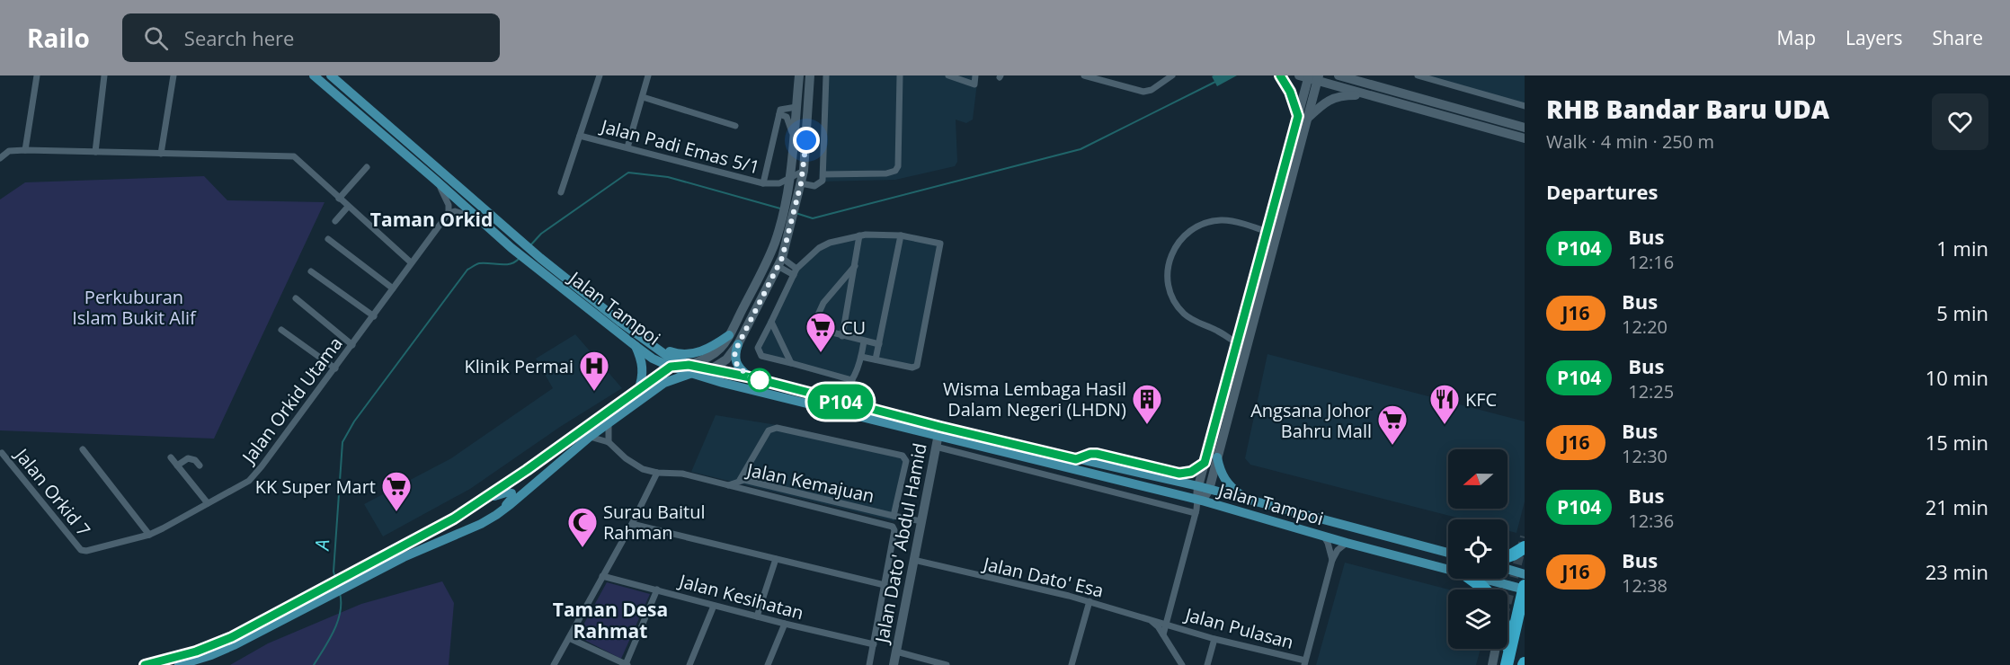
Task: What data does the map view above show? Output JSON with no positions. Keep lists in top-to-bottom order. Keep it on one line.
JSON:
{"streets":{"main road":["Jalan Tampoi"],"street":["Jalan Padi Emas 5/1","Jalan Orkid Utama","Jalan Kemajuan","Jalan Orkid 7","Jalan Dato' Abdul Hamid","Jalan Dato' Esa","Jalan Kesihatan","Jalan Pulasan"]},"crossings":[["Jalan Tampoi","Jalan Dato' Abdul Hamid"],["Jalan Orkid Utama","Jalan Orkid 7"],["Jalan Kemajuan","Jalan Dato' Abdul Hamid"],["Jalan Dato' Abdul Hamid","Jalan Dato' Esa"],["Jalan Dato' Esa","Jalan Pulasan"]],"districts":["Taman Orkid","Taman Desa Rahmat"],"water":["A"],"parks":["Perkuburan Islam Bukit Alif"],"places":{"supermarket":["CU","Angsana Johor Bahru Mall","KK Super Mart"],"hospital":["Klinik Permai"],"building":["Wisma Lembaga Hasil Dalam Negeri (LHDN)"],"restaurant":["KFC"],"mosque":["Surau Baitul Rahman"]},"lines":["bus line P104"],"north":"left","page":{"header":"Railo","search":"Search here","nav":["Map","Layers","Share"],"on_map":"P104","heading":[["RHB Bandar Baru UDA","Walk · 4 min · 250 m"],"Departures"],"list":[{"mark":"P104","name":"Bus","note":"12:16","value":"1 min"},{"mark":"J16","name":"Bus","note":"12:20","value":"5 min"},{"mark":"P104","name":"Bus","note":"12:25","value":"10 min"},{"mark":"J16","name":"Bus","note":"12:30","value":"15 min"},{"mark":"P104","name":"Bus","note":"12:36","value":"21 min"},{"mark":"J16","name":"Bus","note":"12:38","value":"23 min"}]}}
